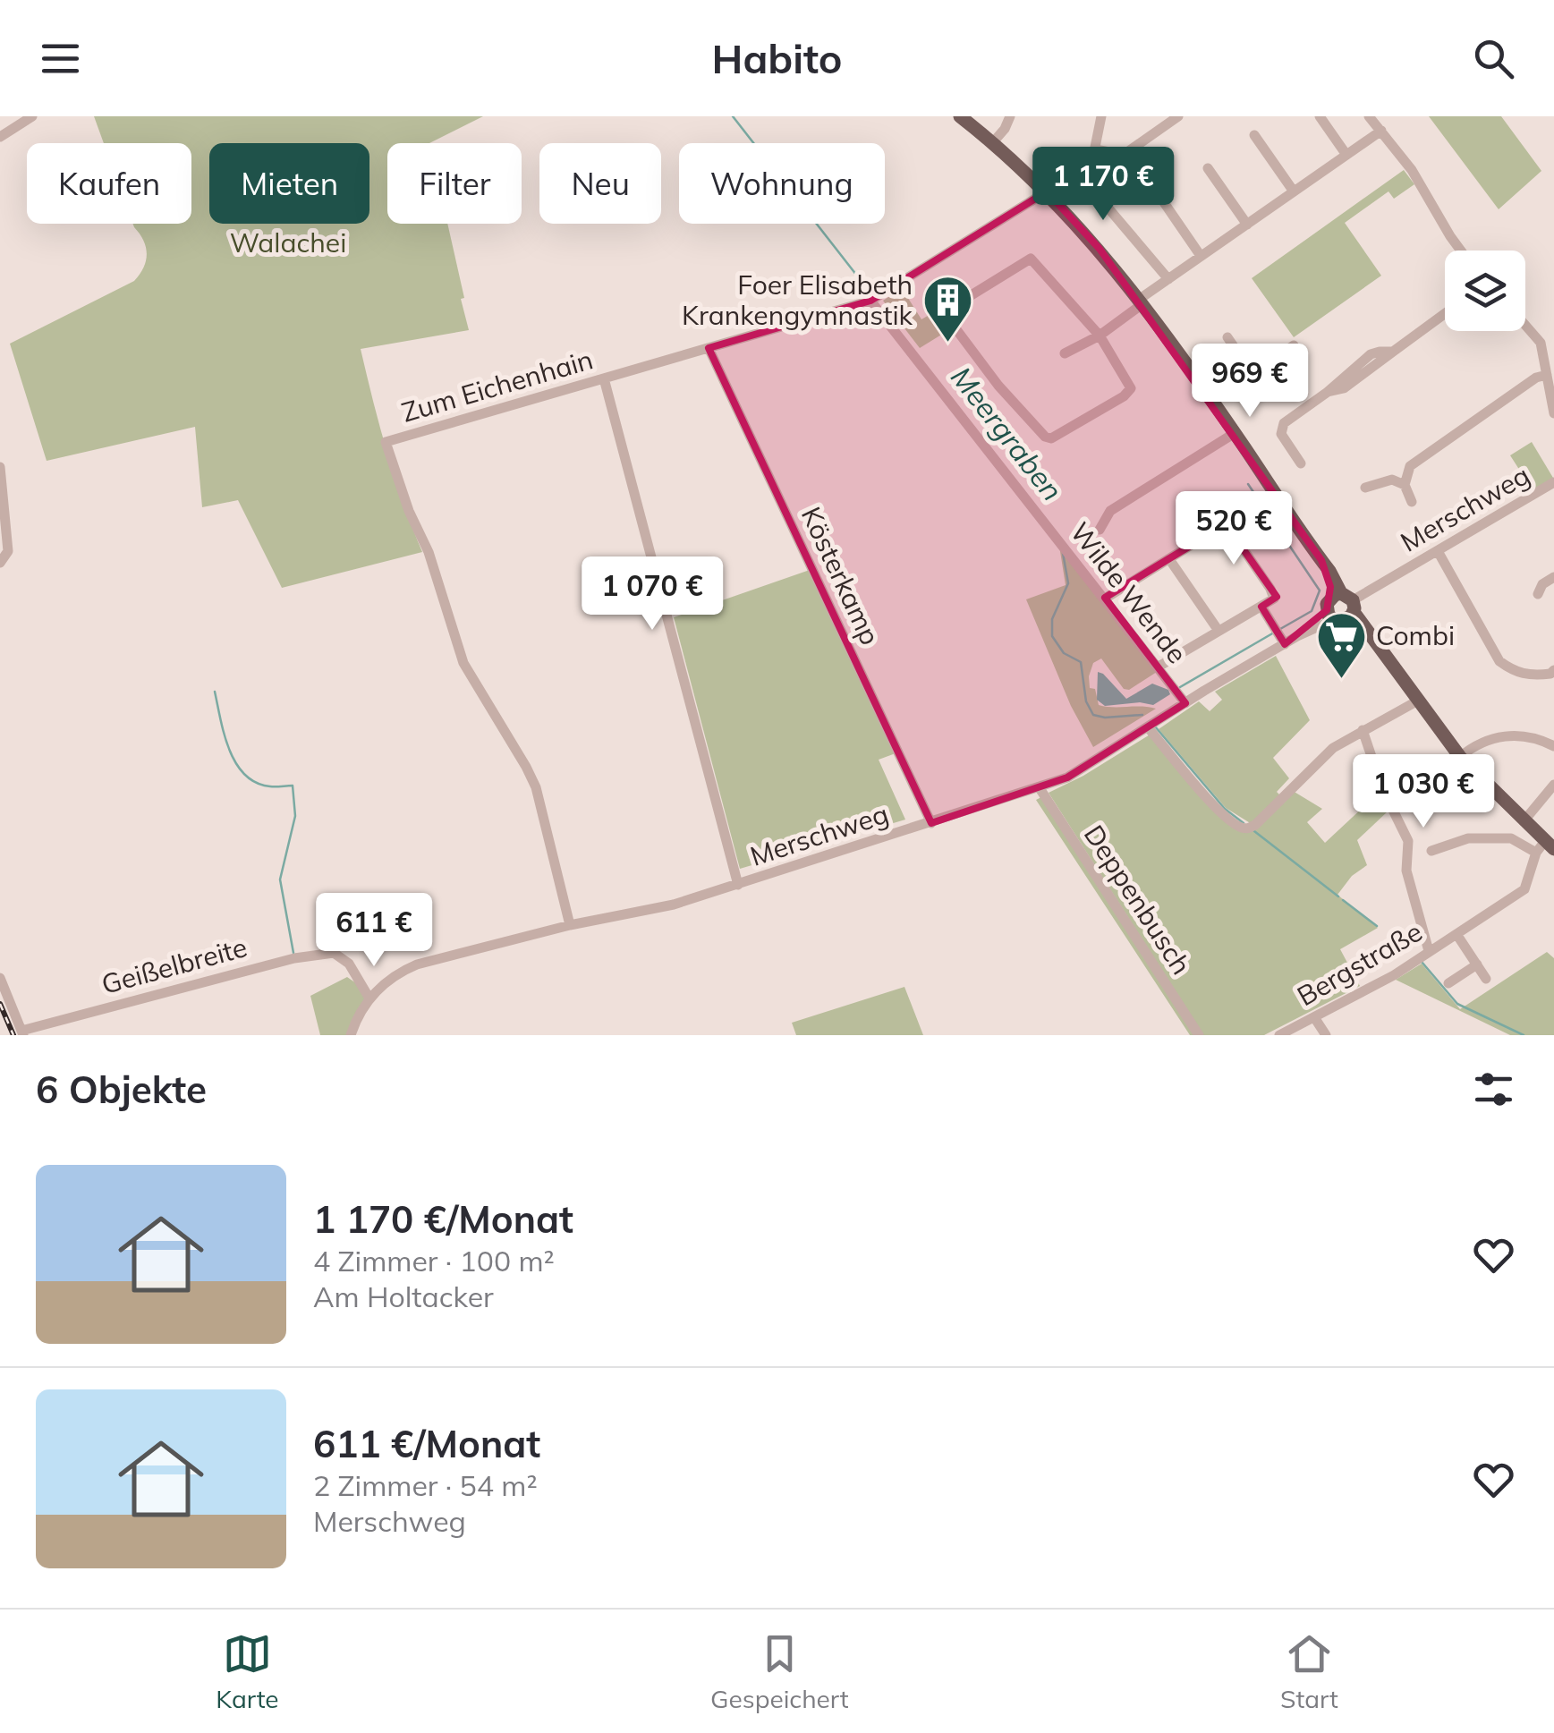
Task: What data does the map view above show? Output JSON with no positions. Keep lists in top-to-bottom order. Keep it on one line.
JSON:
{"streets":{"street":["Zum Eichenhain","Merschweg","Kösterkamp","Wilde Wende","Deppenbusch","Bergstraße","Geißelbreite"]},"crossings":[["Zum Eichenhain","Merschweg"],["Zum Eichenhain","Kösterkamp"],["Zum Eichenhain","Wilde Wende"],["Merschweg","Kösterkamp"],["Merschweg","Wilde Wende"],["Merschweg","Deppenbusch"],["Merschweg","Geißelbreite"]],"water":["Meergraben"],"parks":["Walachei"],"places":{"building":["Foer Elisabeth Krankengymnastik"],"supermarket":["Combi"]},"page":{"header":"Habito","chip":["Kaufen","Mieten","Filter","Neu","Wohnung"],"price":["1 170 €","969 €","520 €","1 070 €","1 030 €","611 €"],"heading":"6 Objekte","list":[{"name":"1 170 €/Monat","note":"4 Zimmer · 100 m² · Am Holtacker"},{"name":"611 €/Monat","note":"2 Zimmer · 54 m² · Merschweg"}],"tabs":["Karte","Gespeichert","Start"]}}
